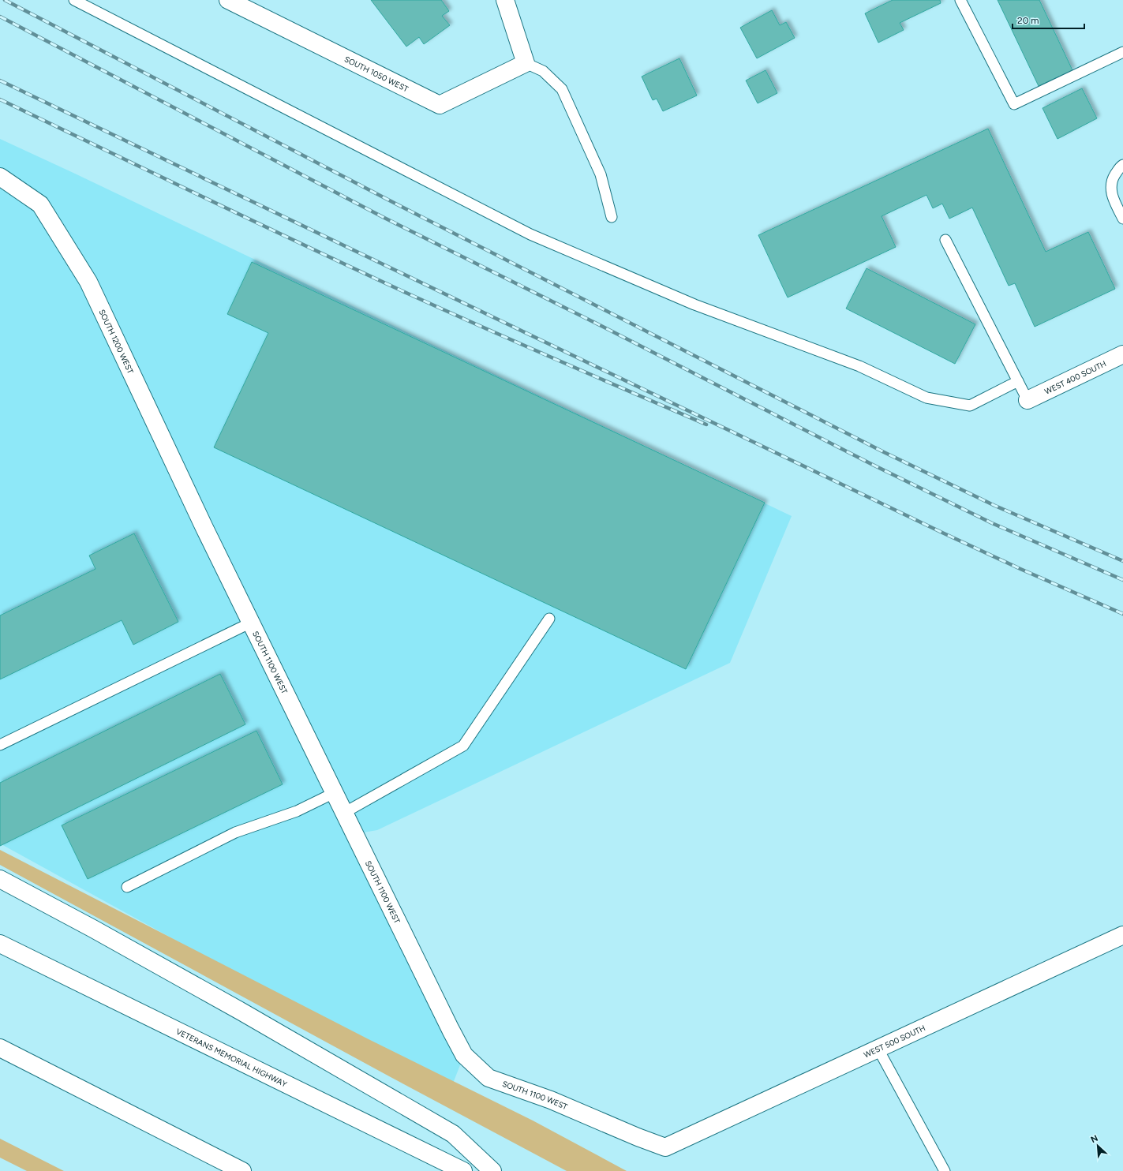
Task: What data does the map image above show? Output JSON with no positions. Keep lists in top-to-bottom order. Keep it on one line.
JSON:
{"streets":{"main road":["SOUTH 1050 WEST","SOUTH 1200 WEST","WEST 400 SOUTH","SOUTH 1100 WEST","WEST 500 SOUTH","VETERANS MEMORIAL HIGHWAY"]},"crossings":[["SOUTH 1200 WEST","SOUTH 1100 WEST"],["SOUTH 1100 WEST","WEST 500 SOUTH"]],"scale_bar":"20 m","north":"top left"}
